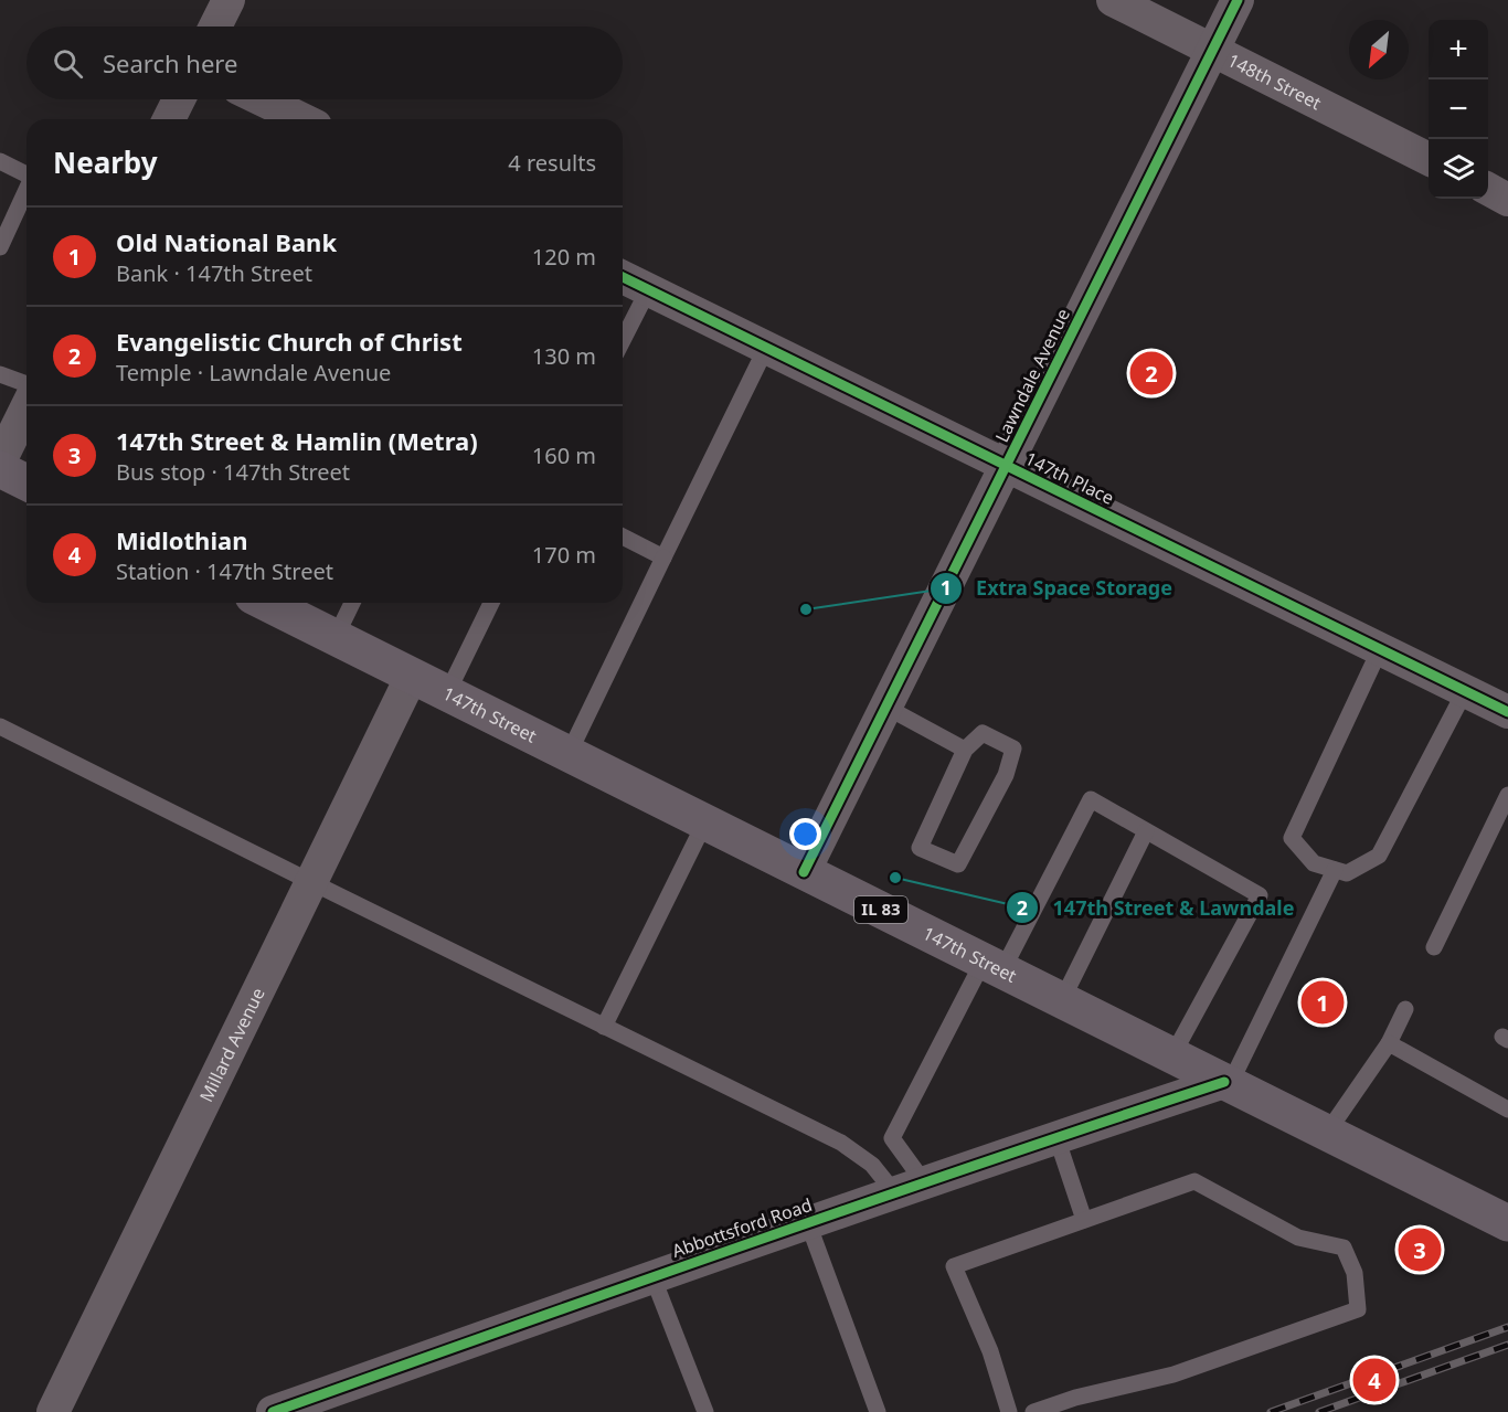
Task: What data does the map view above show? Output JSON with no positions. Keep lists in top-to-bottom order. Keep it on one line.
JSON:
{"streets":{"main road":["147th Street","IL 83"],"street":["148th Street","Lawndale Avenue","147th Place","Millard Avenue","Abbottsford Road"]},"crossings":[["148th Street","Lawndale Avenue"],["Lawndale Avenue","147th Place"],["Lawndale Avenue","147th Street"],["147th Street","Millard Avenue"],["147th Street","Abbottsford Road"]],"places":["Extra Space Storage","147th Street & Lawndale"],"north":"bottom left","page":{"map_buttons":["+","−"],"search":"Search here","heading":["Nearby","4 results"],"list":[{"mark":"1","name":"Old National Bank","note":"Bank · 147th Street","value":"120 m"},{"mark":"2","name":"Evangelistic Church of Christ","note":"Temple · Lawndale Avenue","value":"130 m"},{"mark":"3","name":"147th Street & Hamlin (Metra)","note":"Bus stop · 147th Street","value":"160 m"},{"mark":"4","name":"Midlothian","note":"Station · 147th Street","value":"170 m"}],"pins":["2","1","3","4"]}}
